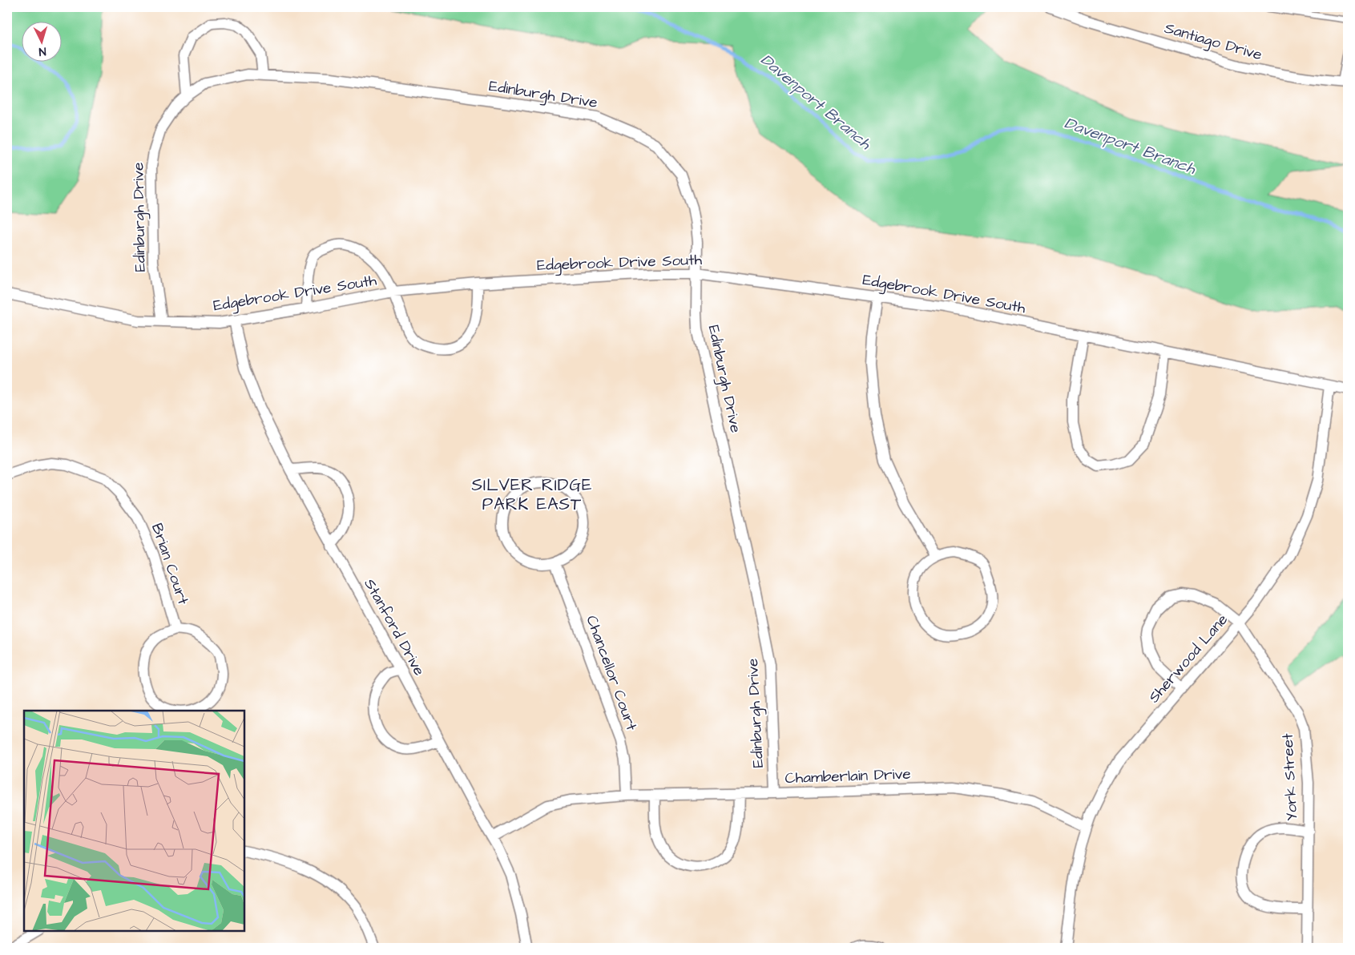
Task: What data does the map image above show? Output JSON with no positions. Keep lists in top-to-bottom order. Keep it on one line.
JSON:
{"streets":{"street":["Santiago Drive","Edinburgh Drive","Edgebrook Drive South","Brian Court","Stanford Drive","Sherwood Lane","Chancellor Court","Chamberlain Drive","York Street"]},"crossings":[["Edinburgh Drive","Edgebrook Drive South"],["Edinburgh Drive","Chamberlain Drive"],["Edgebrook Drive South","Stanford Drive"],["Edgebrook Drive South","Sherwood Lane"],["Stanford Drive","Chamberlain Drive"],["Sherwood Lane","Chamberlain Drive"],["Sherwood Lane","York Street"],["Chancellor Court","Chamberlain Drive"]],"districts":["SILVER RIDGE PARK EAST"],"water":["Davenport Branch"],"north":"bottom"}
